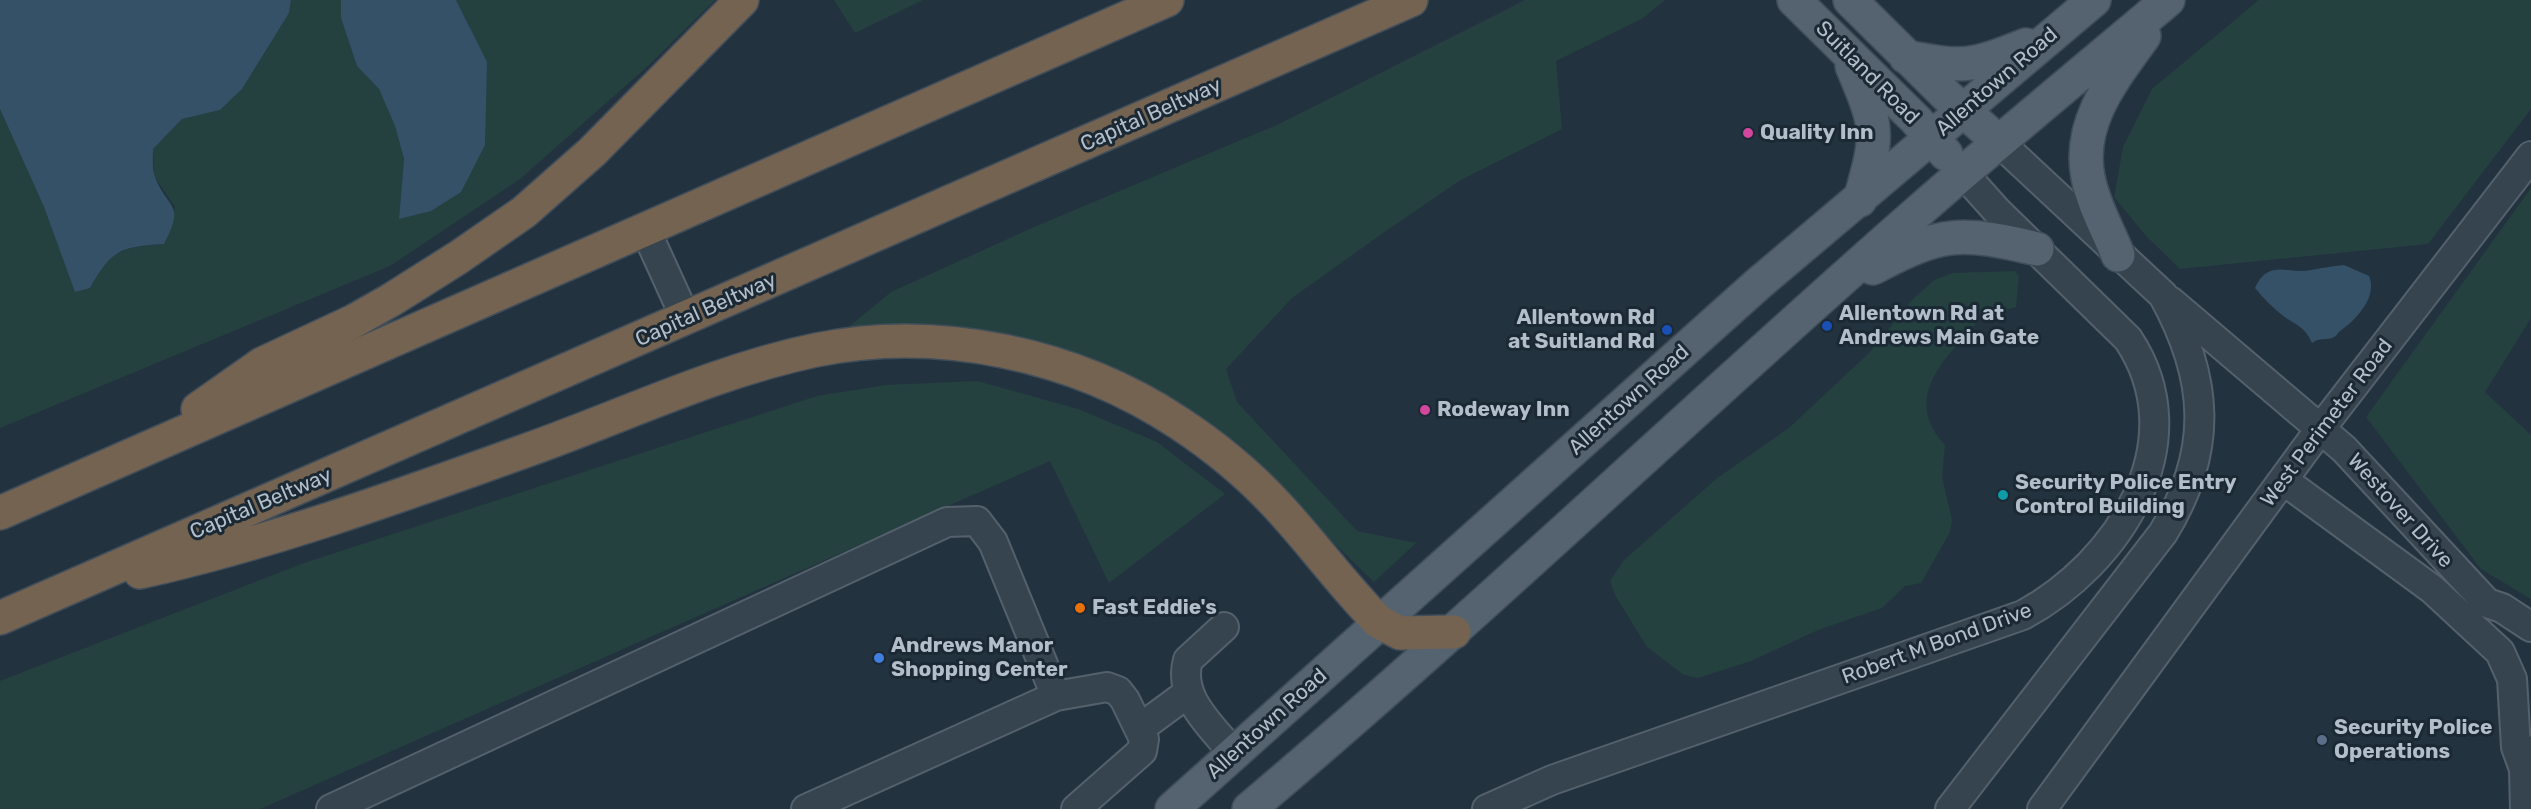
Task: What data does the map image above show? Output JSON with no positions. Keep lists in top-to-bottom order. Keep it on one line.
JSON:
{"streets":{"highway":["Capital Beltway"],"main road":["Suitland Road","Allentown Road"],"street":["West Perimeter Road","Westover Drive","Robert M Bond Drive"]},"crossings":[["Suitland Road","Allentown Road"],["Suitland Road","Robert M Bond Drive"],["West Perimeter Road","Westover Drive"]],"places":["Quality Inn","Allentown Rd at Andrews Main Gate","Allentown Rd at Suitland Rd","Rodeway Inn","Security Police Entry Control Building","Fast Eddie's","Andrews Manor Shopping Center","Security Police Operations"]}
